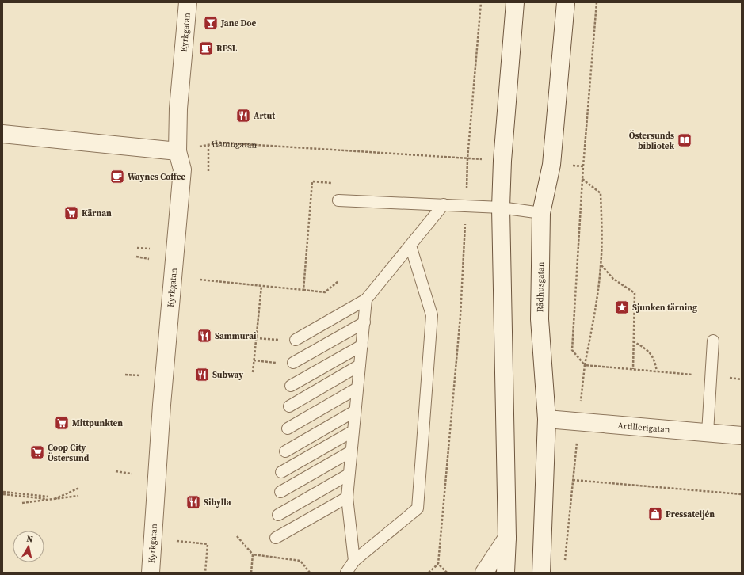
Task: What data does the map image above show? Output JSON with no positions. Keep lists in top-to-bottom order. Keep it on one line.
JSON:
{"streets":{"main road":["Kyrkgatan","Rådhusgatan","Artillerigatan"],"path":["Hamngatan"]},"crossings":[["Kyrkgatan","Hamngatan"],["Rådhusgatan","Artillerigatan"]],"places":{"bar":["Jane Doe"],"cafe":["RFSL","Waynes Coffee"],"restaurant":["Artut","Sammurai","Subway","Sibylla"],"library":["Östersunds bibliotek"],"supermarket":["Kärnan","Mittpunkten","Coop City Östersund"],"place":["Sjunken tärning"],"shop":["Pressateljén"]},"north":"top"}
